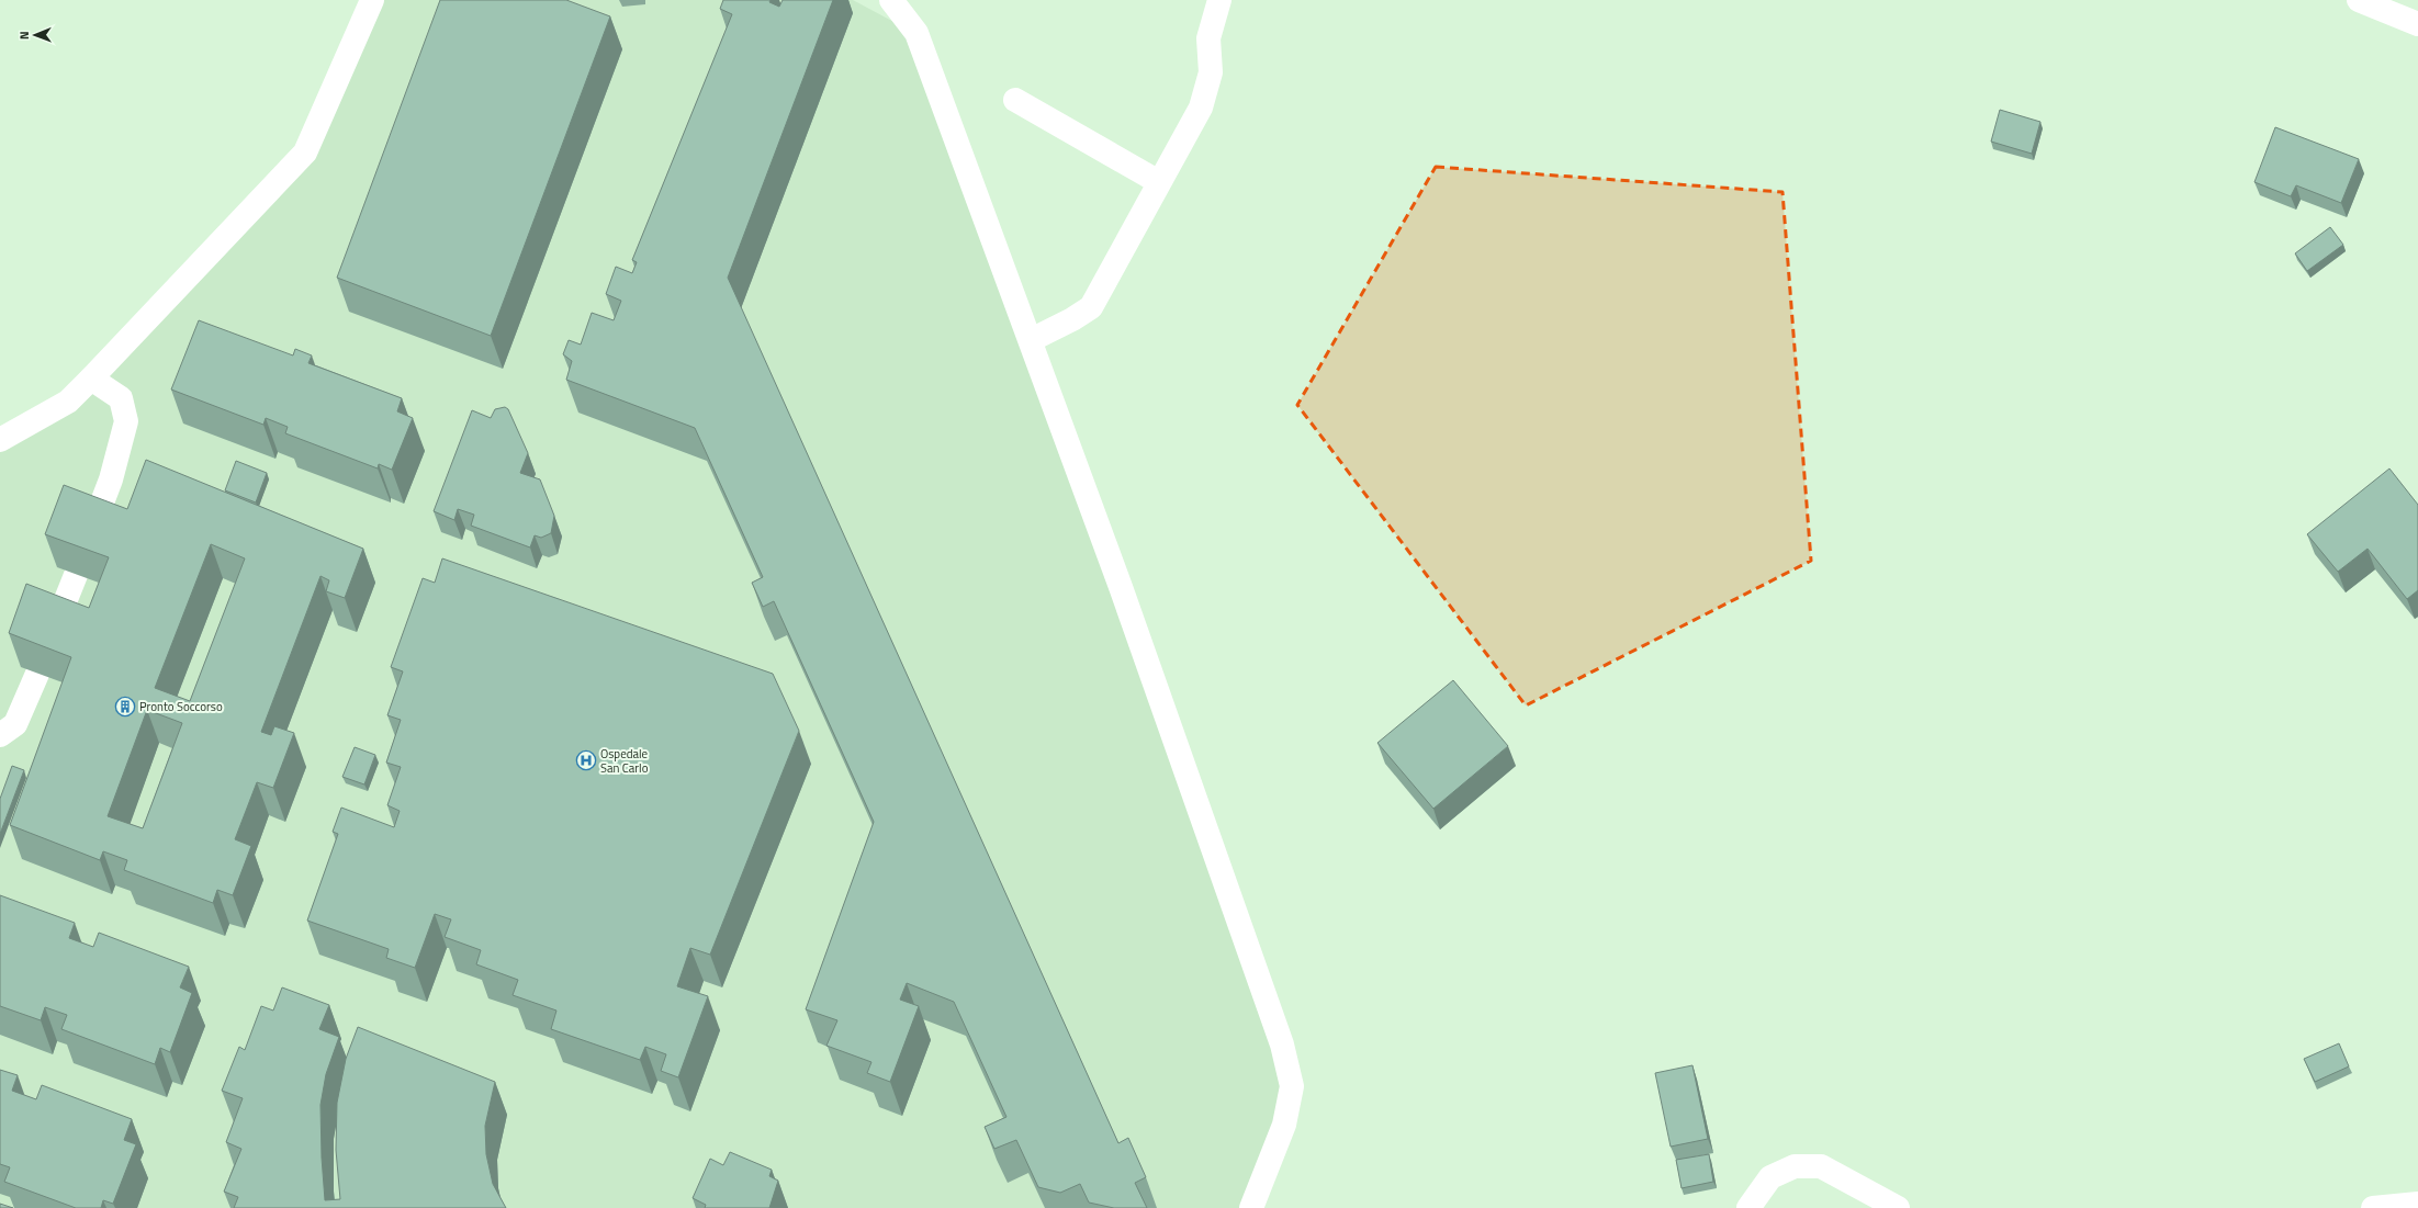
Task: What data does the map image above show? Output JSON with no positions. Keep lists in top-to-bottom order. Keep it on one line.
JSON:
{"places":{"building":["Pronto Soccorso"],"hospital":["Ospedale San Carlo"]},"north":"left"}
